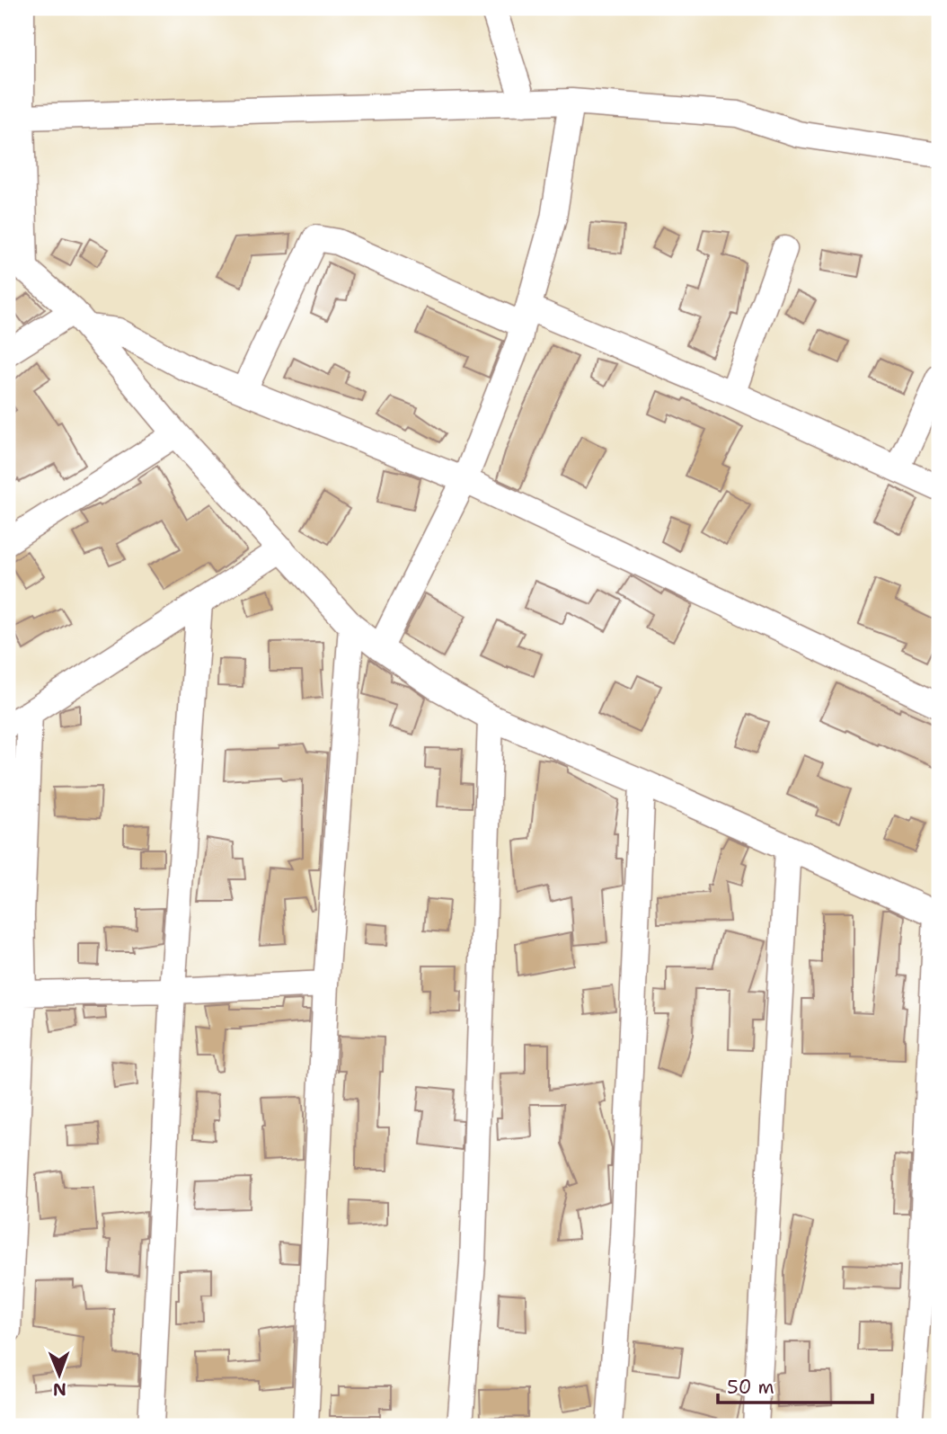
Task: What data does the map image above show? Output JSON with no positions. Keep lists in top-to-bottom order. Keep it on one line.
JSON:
{"scale_bar":"50 m","north":"bottom"}
